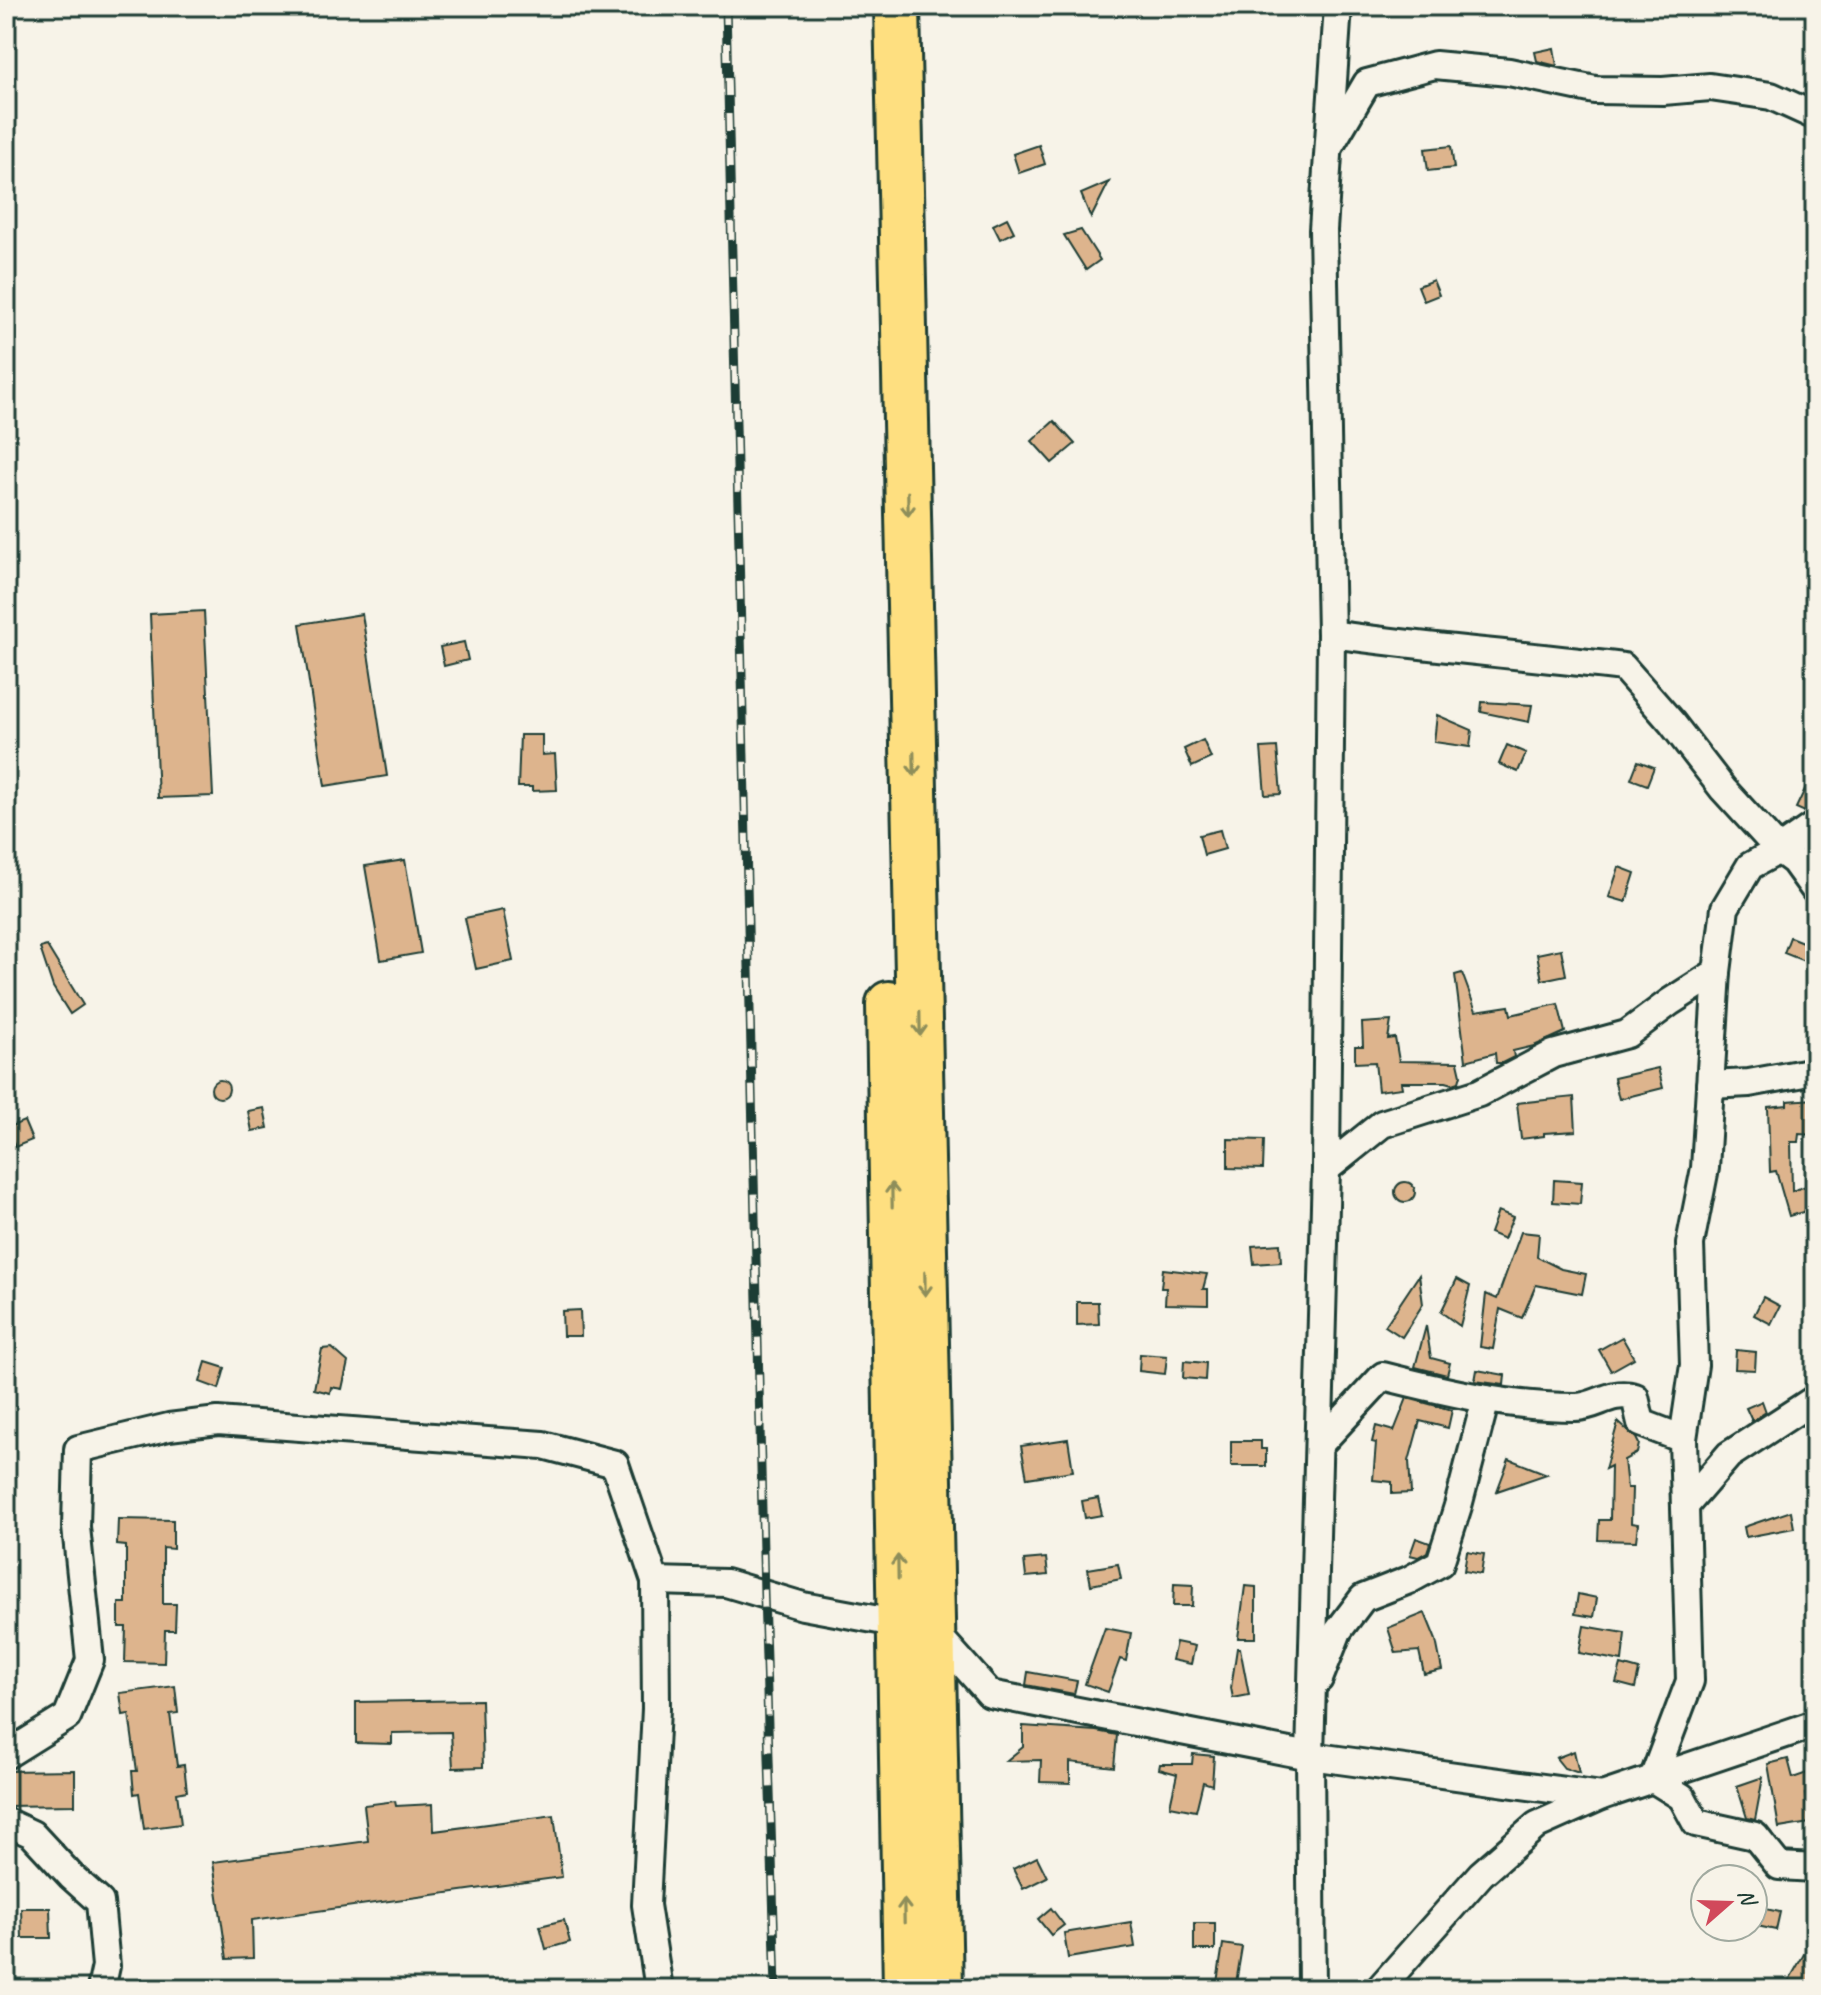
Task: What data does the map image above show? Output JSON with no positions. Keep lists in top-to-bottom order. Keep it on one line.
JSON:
{"north":"right"}
